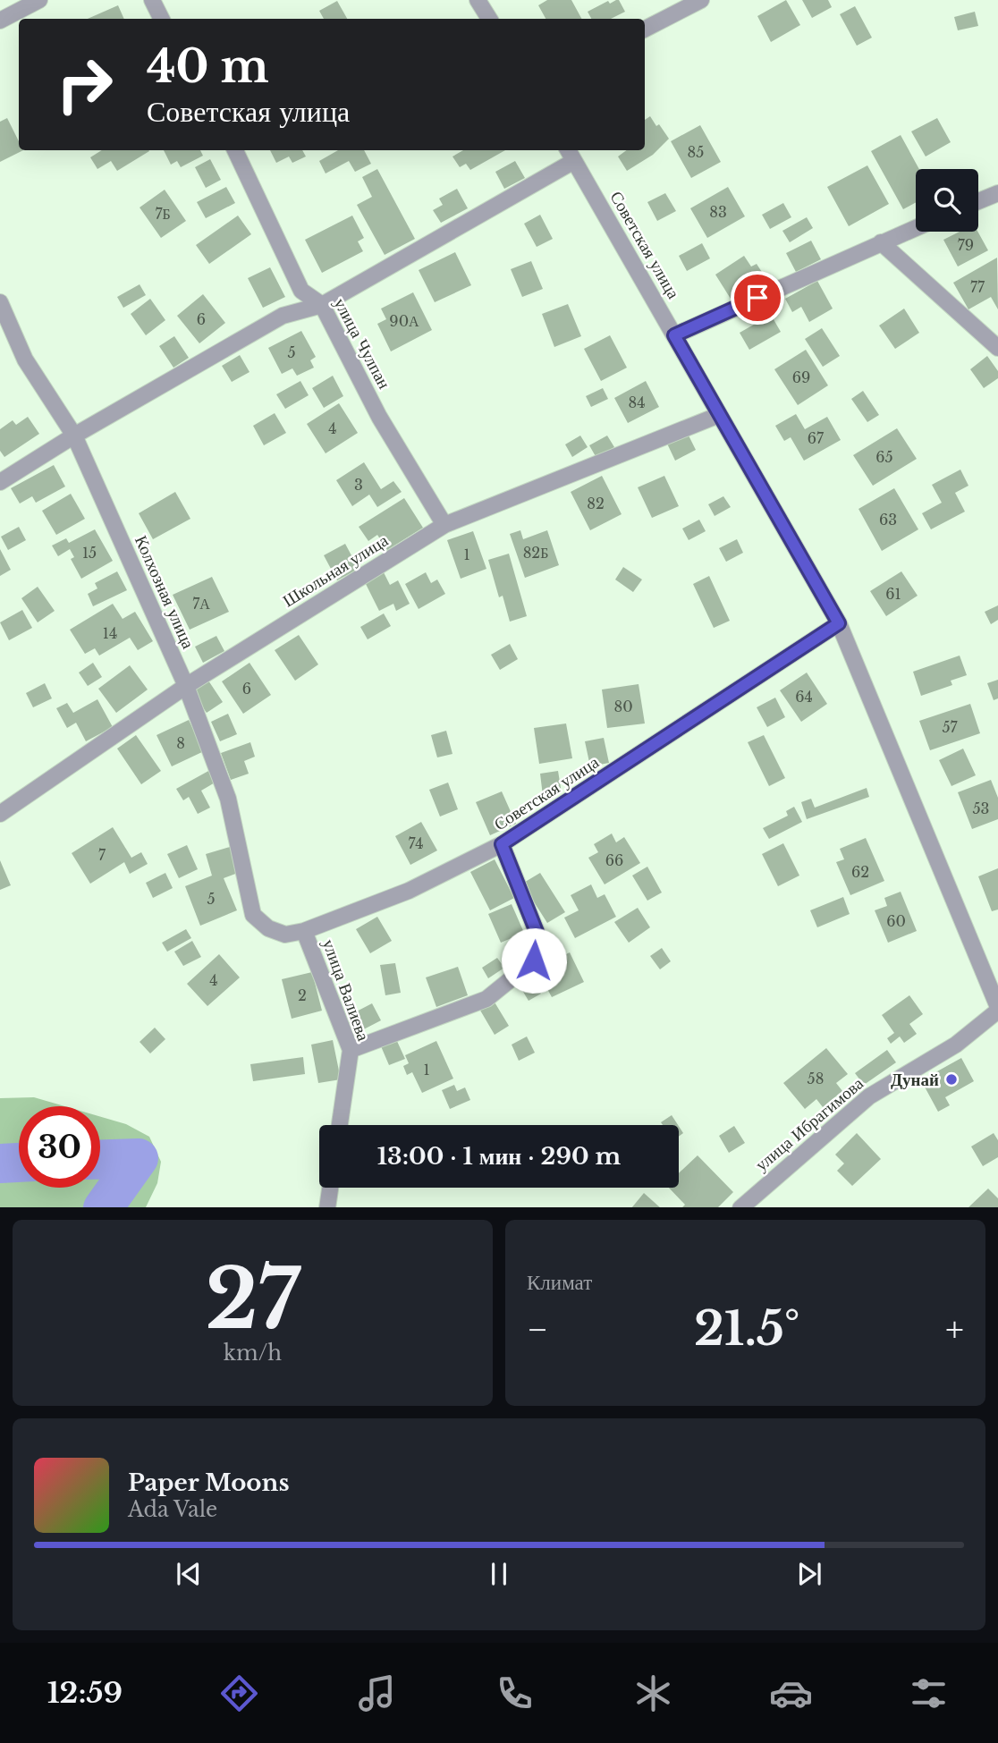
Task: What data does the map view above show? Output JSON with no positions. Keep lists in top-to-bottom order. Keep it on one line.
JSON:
{"streets":{"street":["Советская улица","улица Чулпан","Школьная улица","Колхозная улица","улица Валиева","улица Ибрагимова"]},"crossings":[["Советская улица","Школьная улица"],["Советская улица","Колхозная улица"],["Советская улица","улица Валиева"],["Советская улица","улица Ибрагимова"],["улица Чулпан","Школьная улица"],["Школьная улица","Колхозная улица"]],"places":["Дунай"],"house_numbers":["85","83","7Б","79","77","6","90А","5","69","84","4","67","65","3","82","63","15","82Б","1","61","7А","14","6","64","80","57","8","53","74","7","66","62","5","60","4","2","1","58"],"page":{"turn":["40 m","Советская улица"],"limit":"30","trip":"13:00 · 1 мин · 290 m","tile":[["27","km/h"],"Климат"],"heat":["−","21.5°","+"],"song":["Paper Moons","Ada Vale"],"tabs":"12:59"}}
